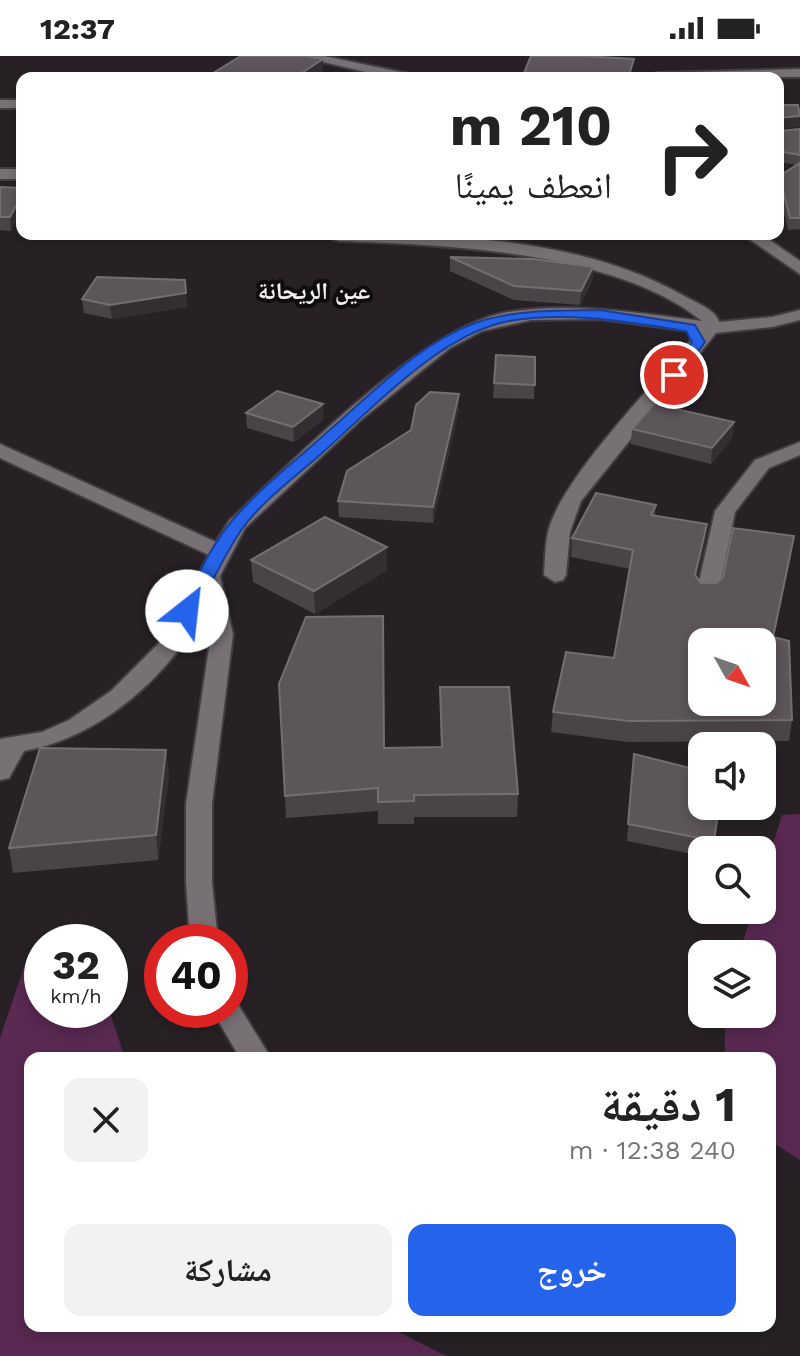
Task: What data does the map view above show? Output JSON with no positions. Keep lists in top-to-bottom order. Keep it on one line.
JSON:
{"districts":["عين الريحانة"],"north":"bottom right","page":{"status":"12:37","turn":["210 m","انعطف يمينًا"],"speed":"32 km/h","limit":"40","heading":["1 دقيقة","240 m · 12:38"],"buttons":["خروج","مشاركة"]}}
